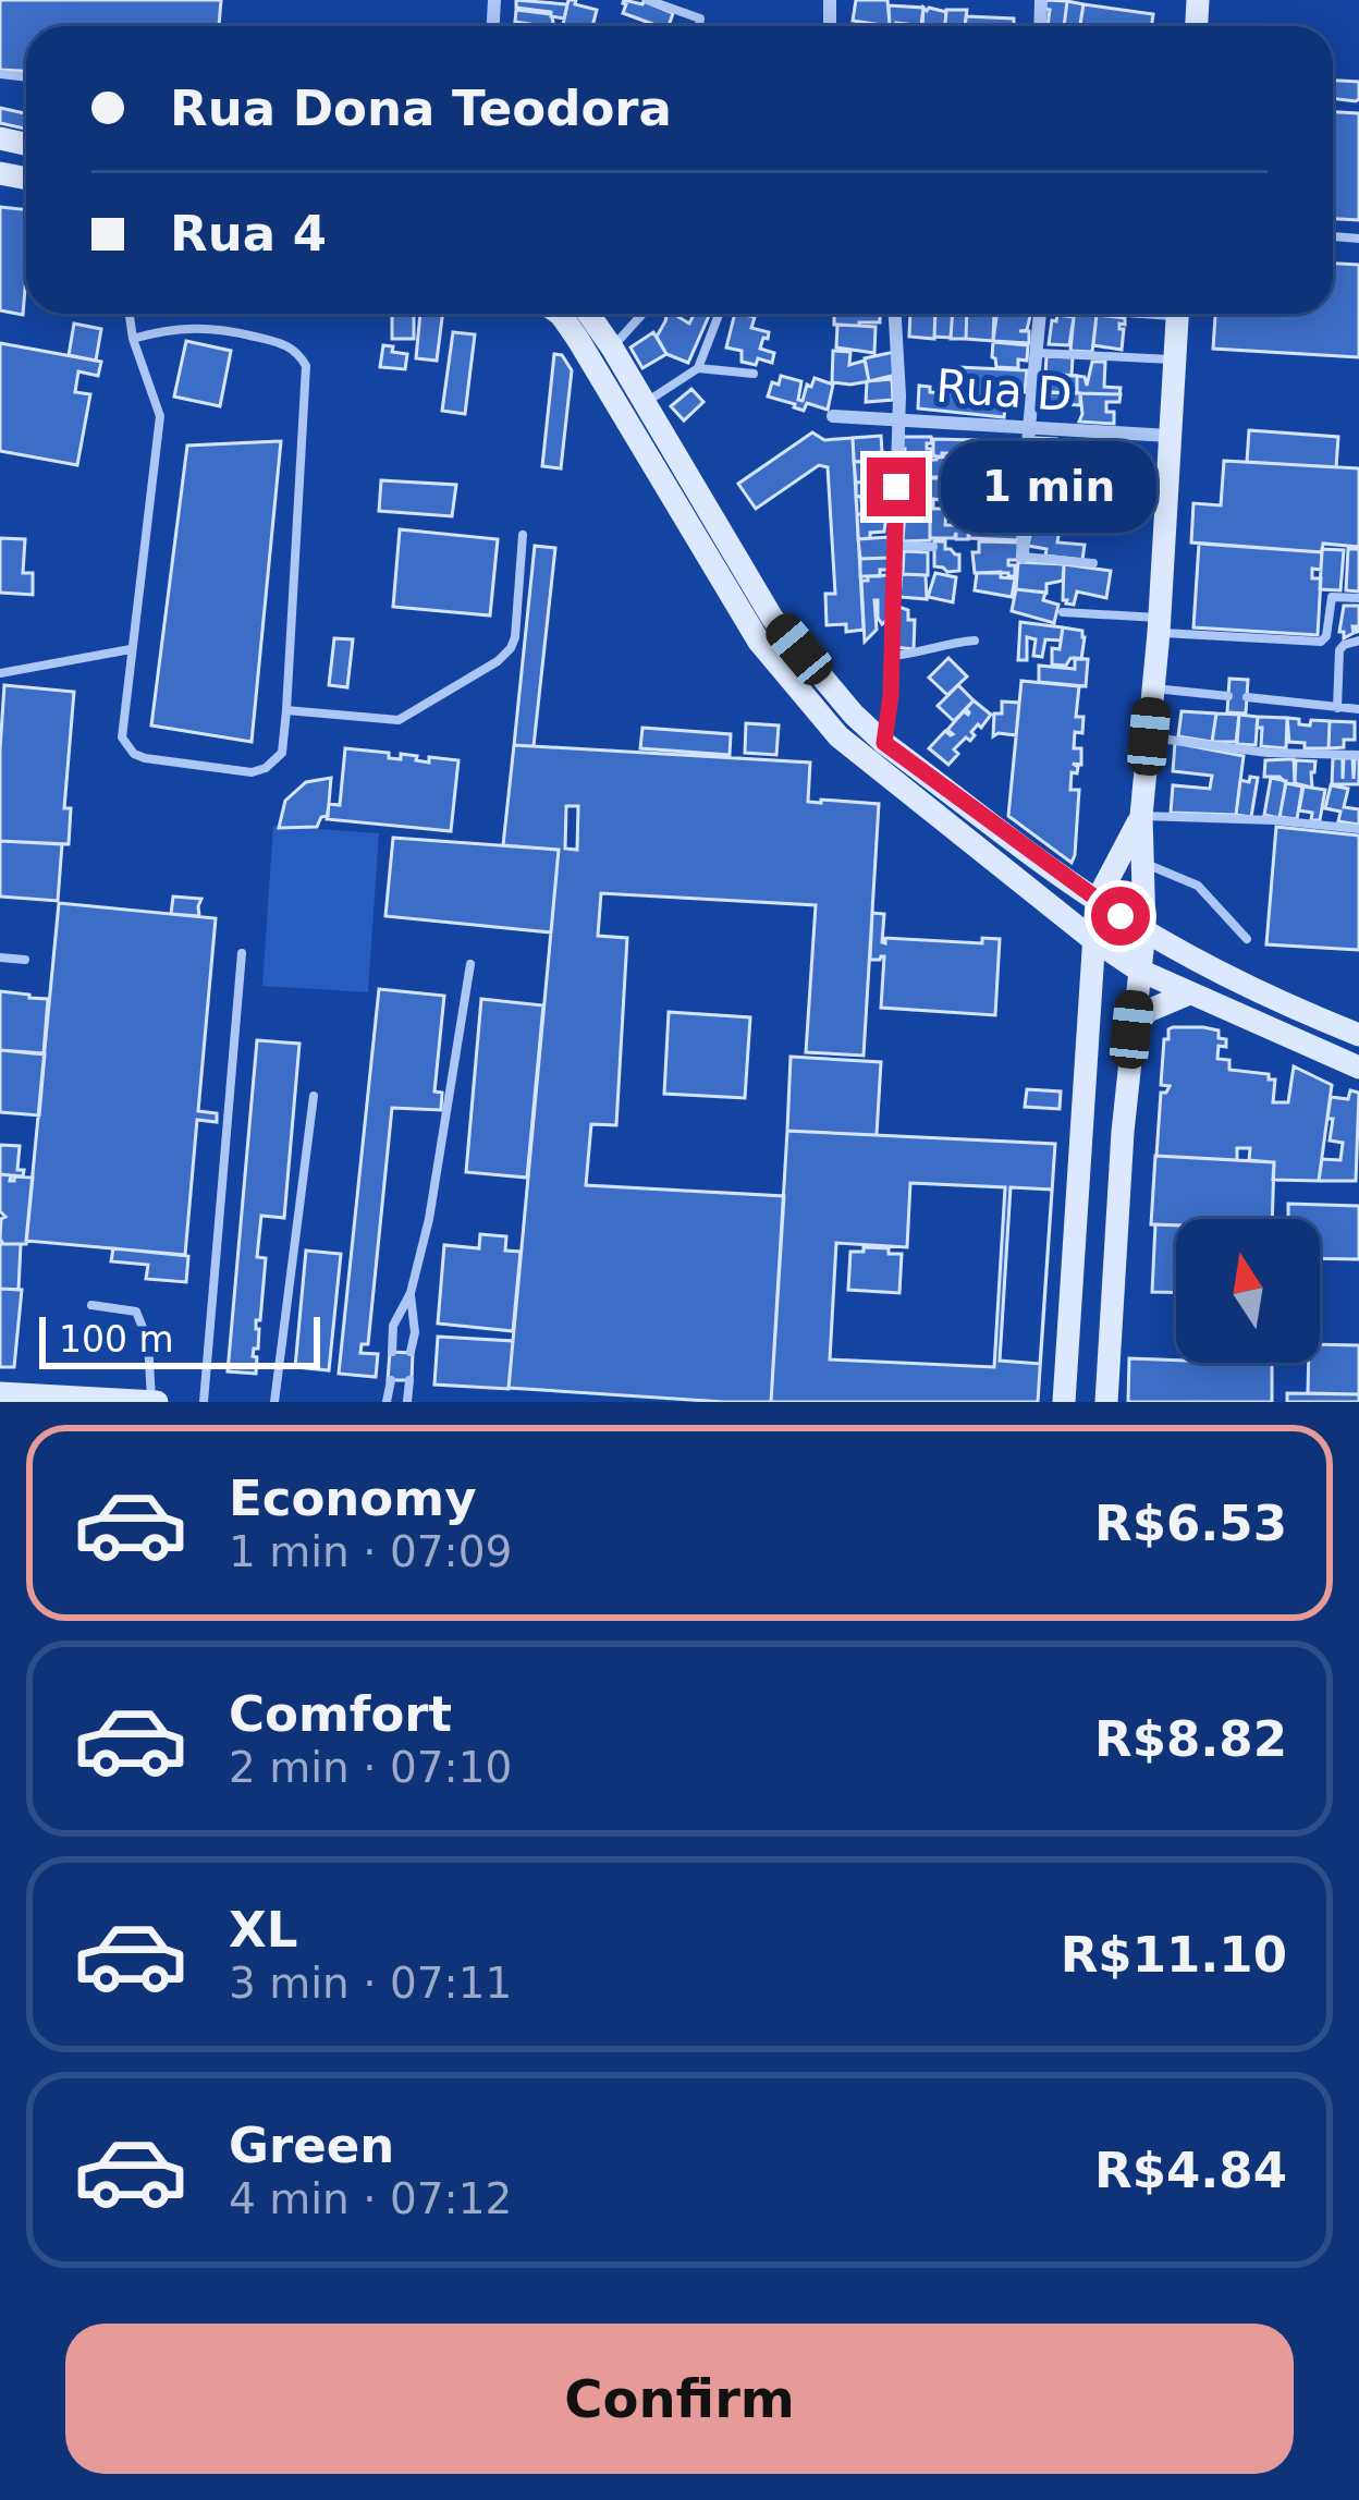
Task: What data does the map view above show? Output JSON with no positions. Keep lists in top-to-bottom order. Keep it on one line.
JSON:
{"streets":{"street":["Rua D"]},"scale_bar":"100 m","north":"top","page":{"banner":["Rua Dona Teodora","Rua 4"],"bubble":"1 min","scale":"100 m","list":[{"name":"Economy","note":"1 min · 07:09","value":"R$6.53"},{"name":"Comfort","note":"2 min · 07:10","value":"R$8.82"},{"name":"XL","note":"3 min · 07:11","value":"R$11.10"},{"name":"Green","note":"4 min · 07:12","value":"R$4.84"}],"buttons":"Confirm"}}
